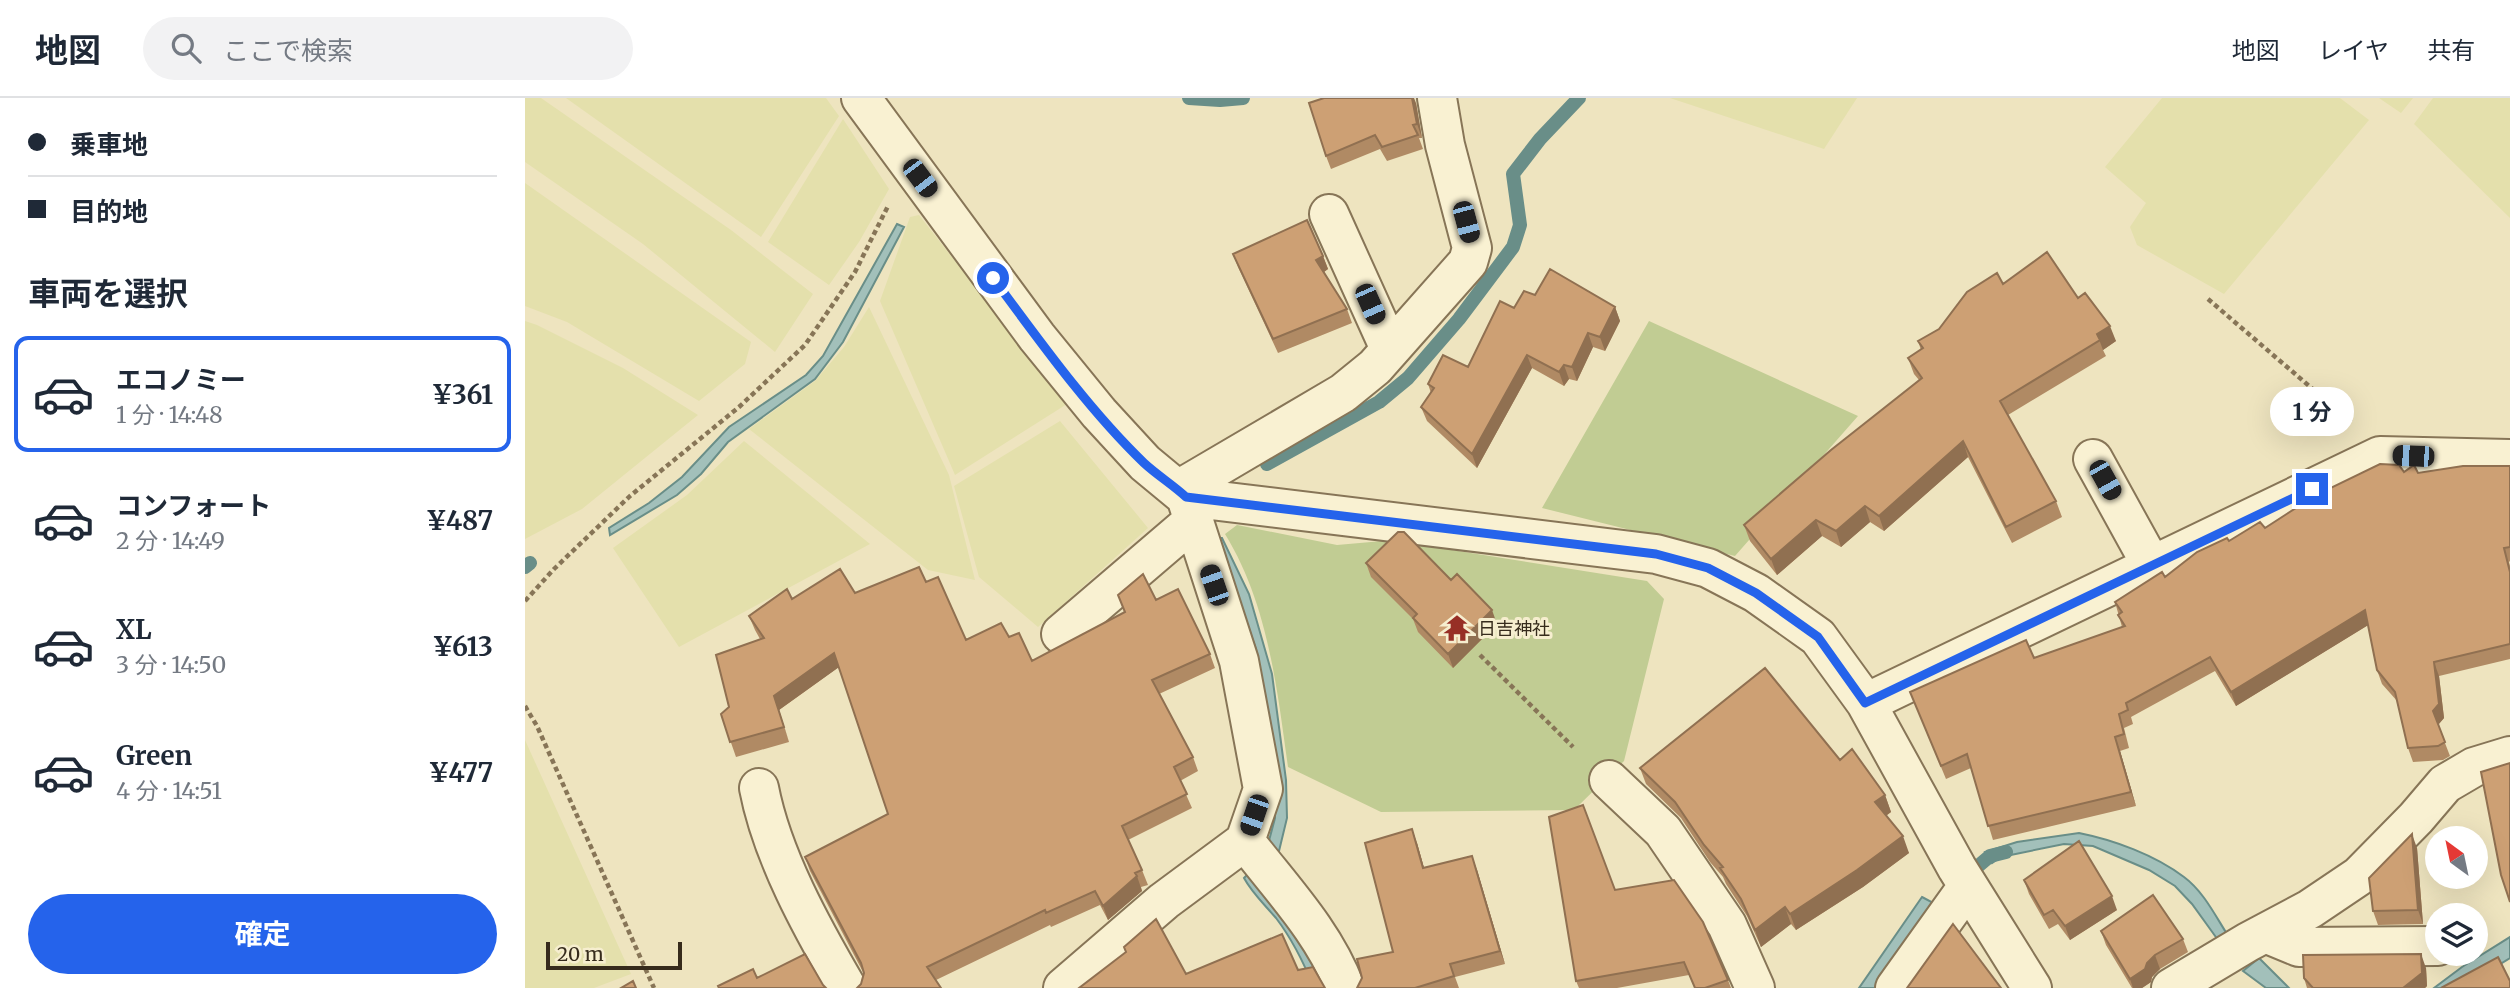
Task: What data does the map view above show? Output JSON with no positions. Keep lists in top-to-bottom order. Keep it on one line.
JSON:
{"places":{"temple":["日吉神社"]},"scale_bar":"20 m","north":"top left","page":{"header":"地図","search":"ここで検索","nav":["地図","レイヤ","共有"],"banner":["乗車地","目的地"],"heading":"車両を選択","list":[{"name":"エコノミー","note":"1 分 · 14:48","value":"¥361"},{"name":"コンフォート","note":"2 分 · 14:49","value":"¥487"},{"name":"XL","note":"3 分 · 14:50","value":"¥613"},{"name":"Green","note":"4 分 · 14:51","value":"¥477"}],"bubble":"1 分","buttons":"確定","scale":"20 m"}}
